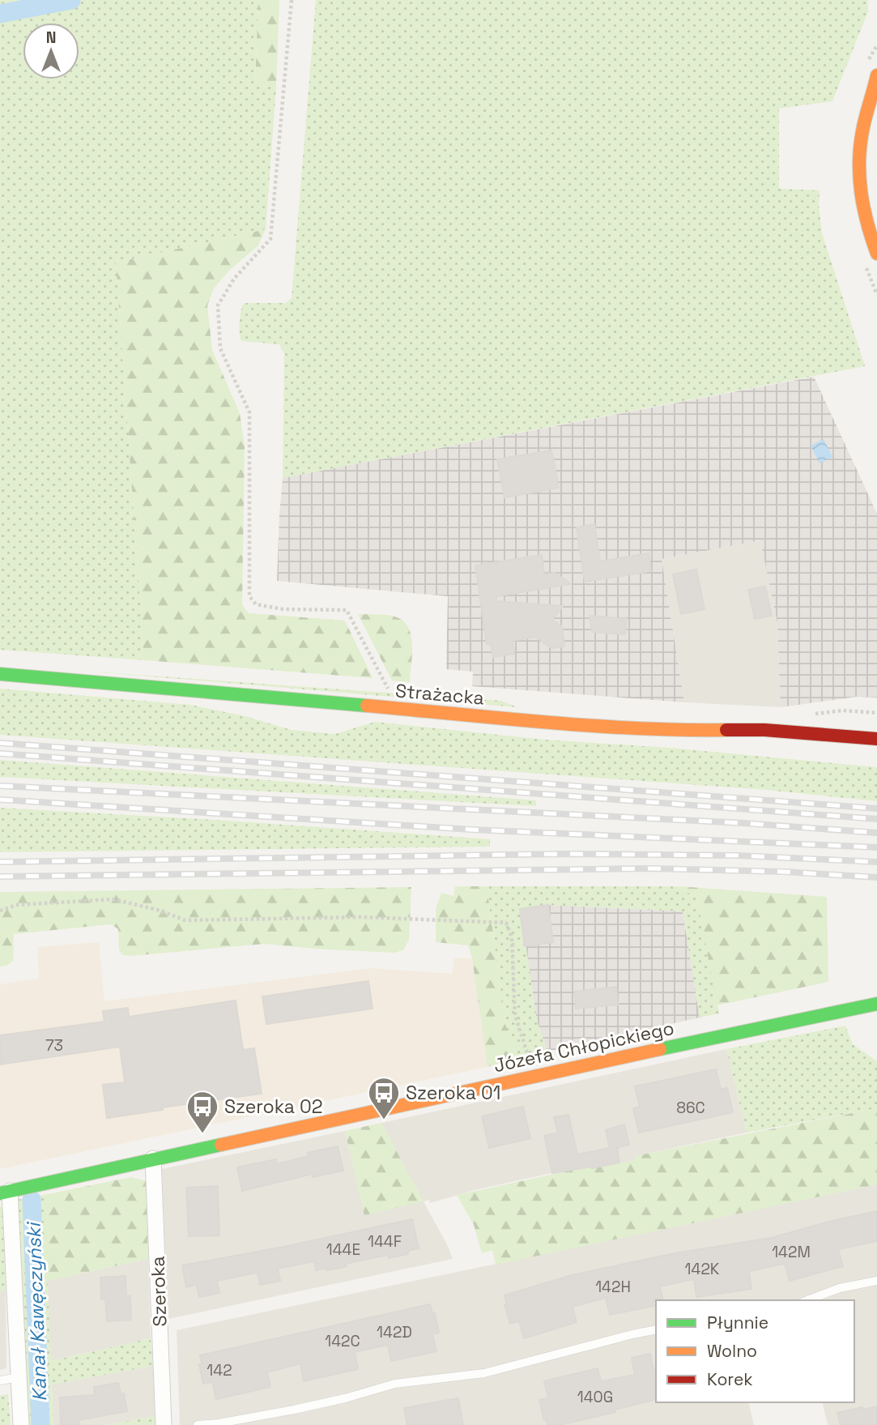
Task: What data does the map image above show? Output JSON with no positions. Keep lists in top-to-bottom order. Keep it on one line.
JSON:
{"streets":{"street":["Strażacka","Józefa Chłopickiego","Szeroka"]},"crossings":[["Józefa Chłopickiego","Szeroka"]],"water":["Kanał Kawęczyński"],"places":{"bus stop":["Szeroka 01","Szeroka 02"]},"house_numbers":["73","86C","144F","144E","142M","142K","142H","142D","142C","142","140G"],"legend":["Płynnie","Wolno","Korek"],"north":"top"}
